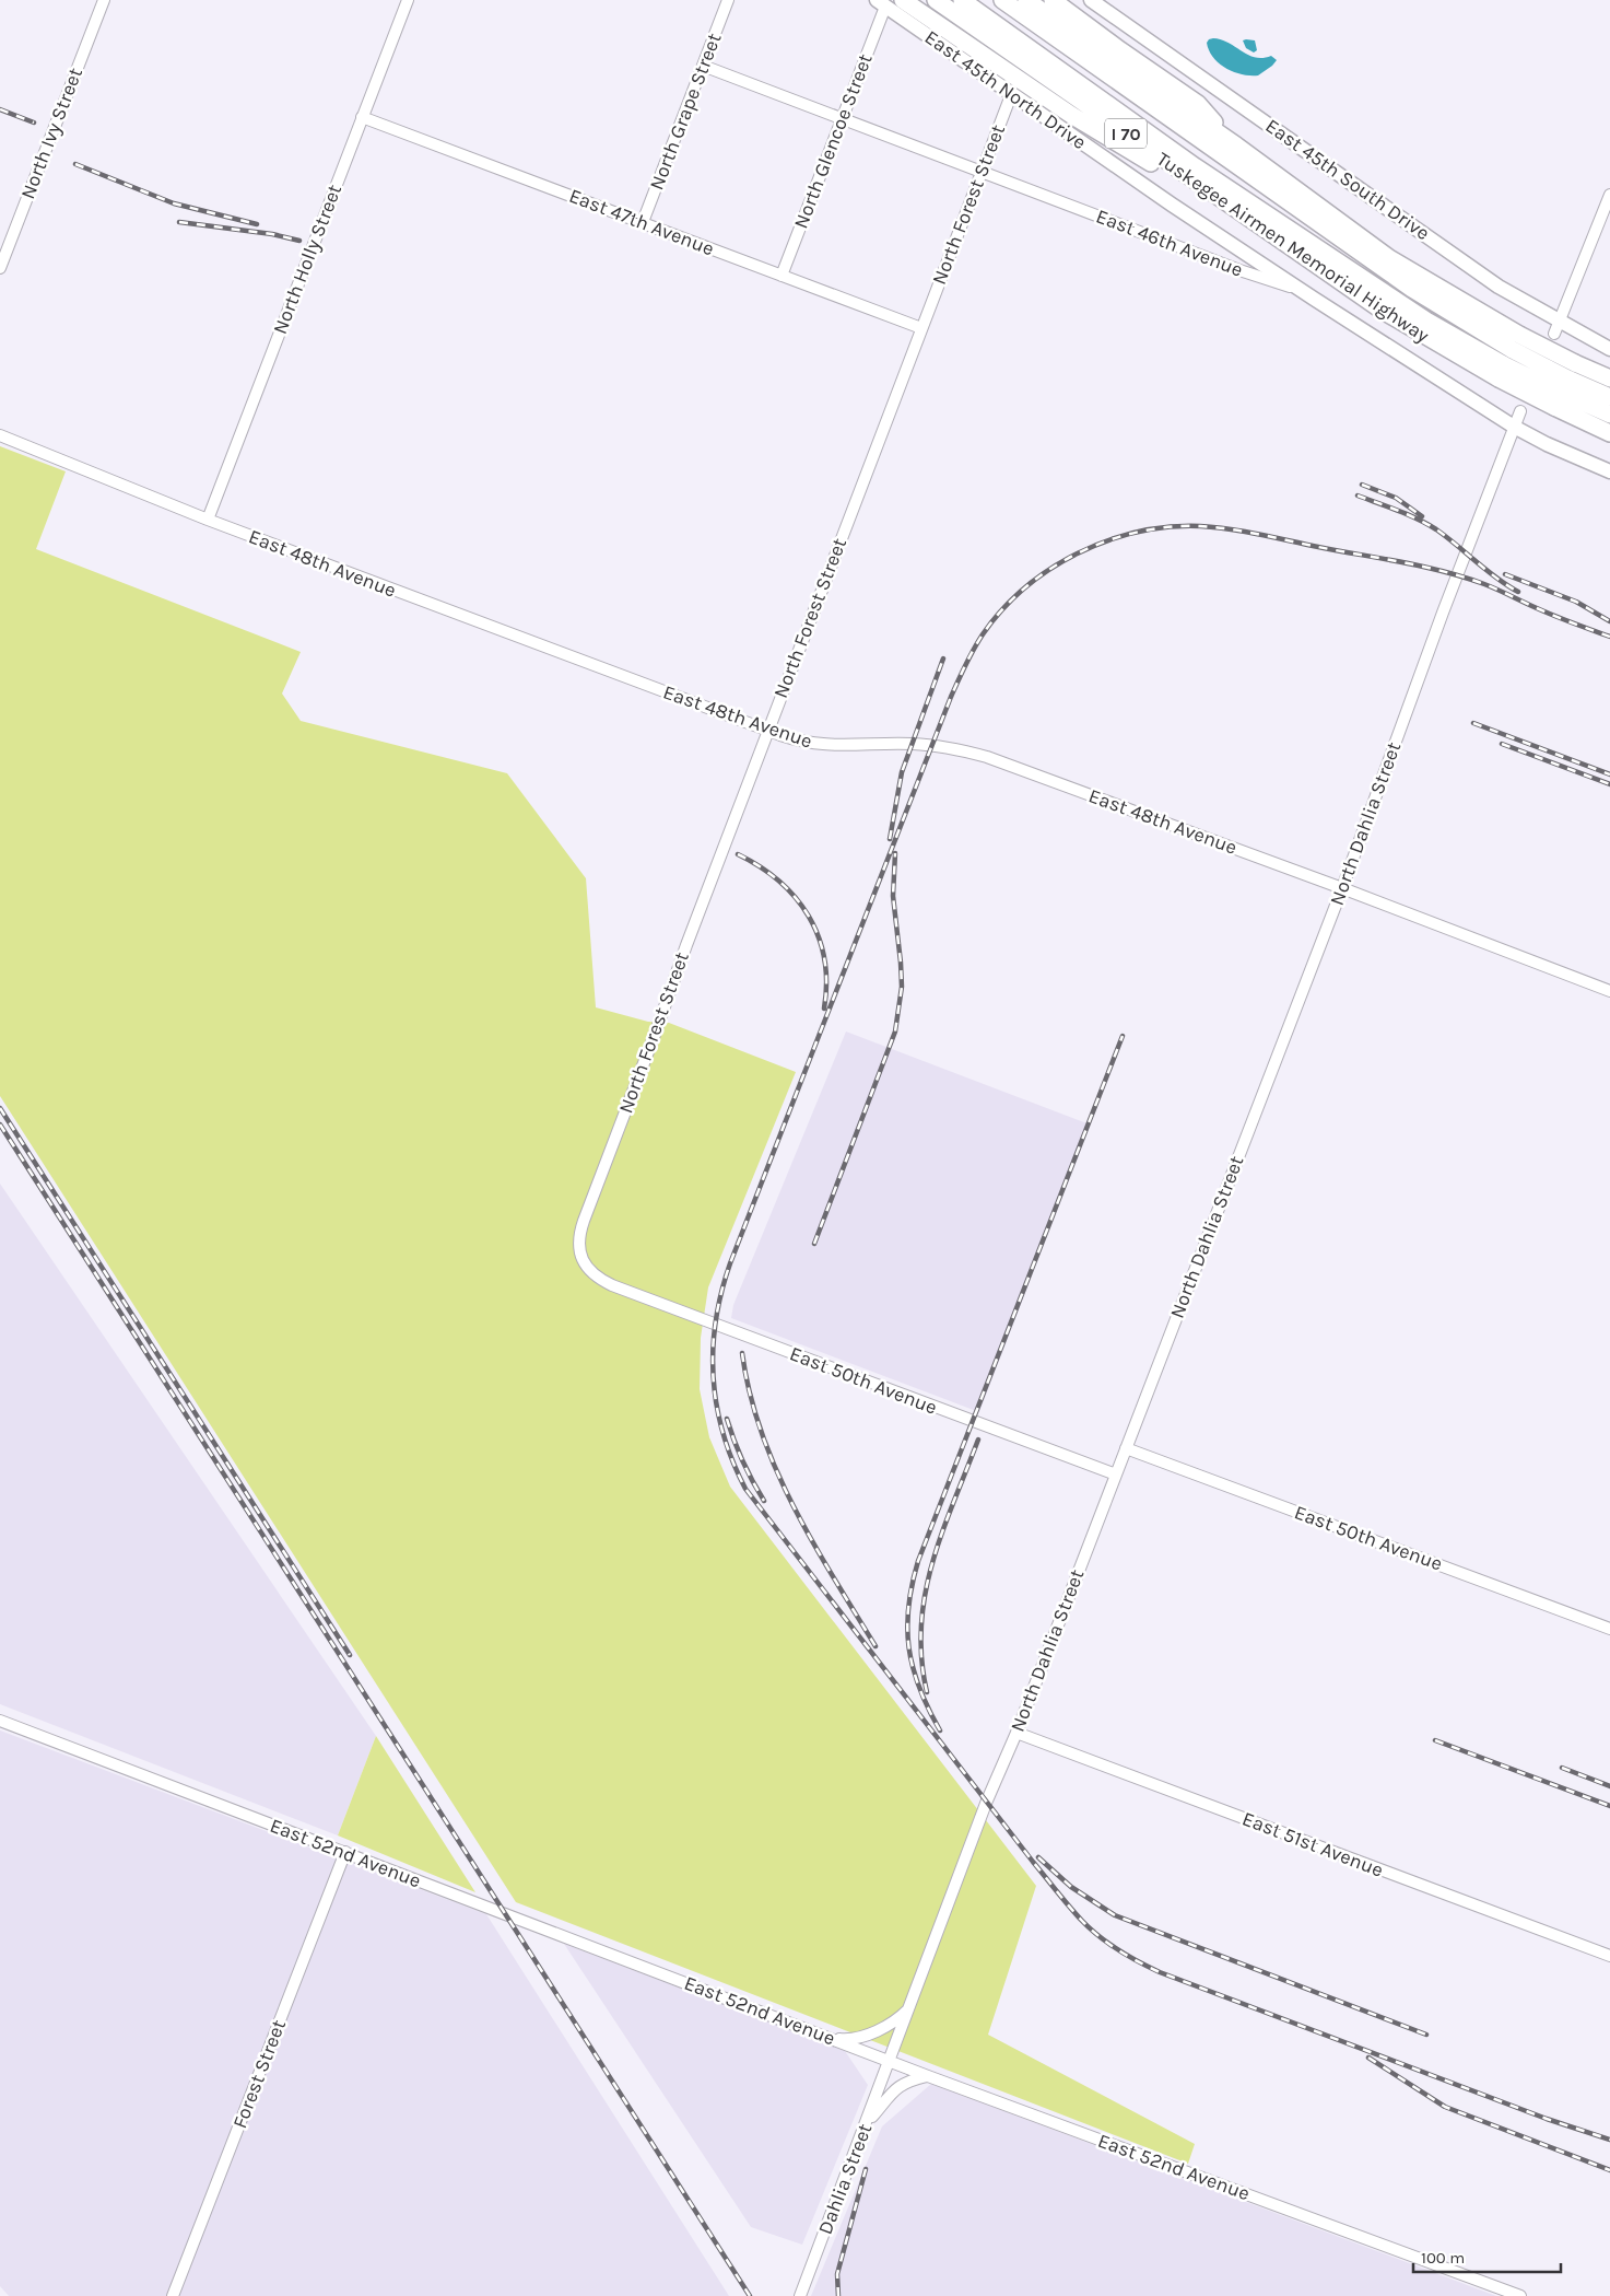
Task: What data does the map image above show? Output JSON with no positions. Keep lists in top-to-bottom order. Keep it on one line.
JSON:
{"streets":{"highway":["I 70","Tuskegee Airmen Memorial Highway"],"main road":["East 45th North Drive","East 45th South Drive","East 46th Avenue"],"street":["North Grape Street","North Ivy Street","North Glencoe Street","North Forest Street","East 47th Avenue","North Holly Street","East 48th Avenue","North Dahlia Street","East 50th Avenue","East 51st Avenue","East 52nd Avenue","Forest Street","Dahlia Street"]},"crossings":[["East 45th North Drive","North Glencoe Street"],["East 45th North Drive","North Forest Street"],["East 45th North Drive","East 46th Avenue"],["North Grape Street","East 47th Avenue"],["North Grape Street","East 46th Avenue"],["North Glencoe Street","East 47th Avenue"],["North Glencoe Street","East 46th Avenue"],["North Forest Street","East 47th Avenue"],["North Forest Street","East 46th Avenue"],["North Forest Street","East 48th Avenue"],["North Forest Street","East 50th Avenue"],["East 47th Avenue","North Holly Street"],["East 46th Avenue","North Dahlia Street"],["North Holly Street","East 48th Avenue"],["East 48th Avenue","North Dahlia Street"],["North Dahlia Street","East 50th Avenue"],["North Dahlia Street","East 51st Avenue"],["North Dahlia Street","East 52nd Avenue"],["North Dahlia Street","Dahlia Street"],["East 52nd Avenue","Forest Street"],["East 52nd Avenue","Dahlia Street"]],"scale_bar":"100 m"}
